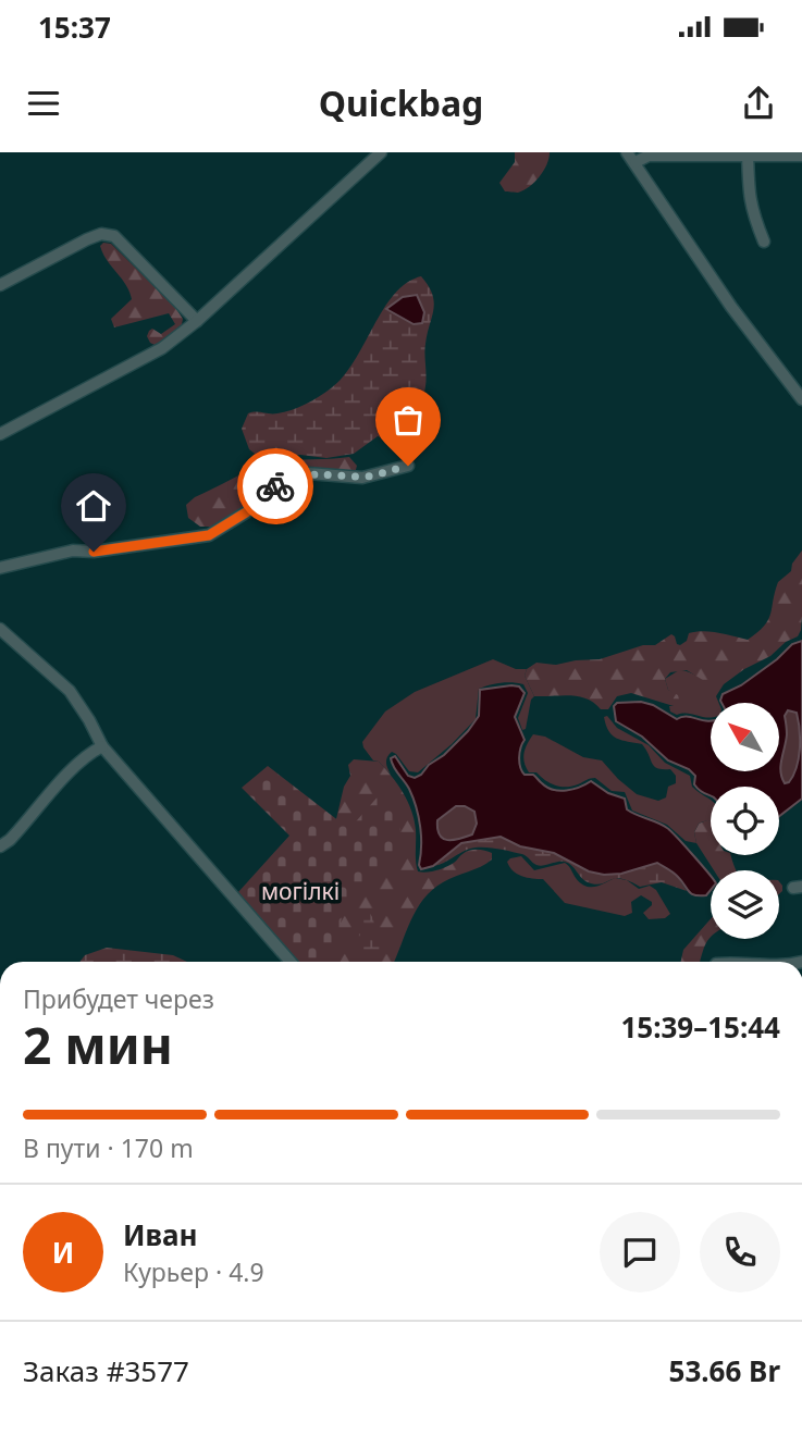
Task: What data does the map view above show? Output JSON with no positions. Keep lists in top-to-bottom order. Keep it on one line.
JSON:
{"parks":["могілкі"],"north":"top left","page":{"status":"15:37","header":"Quickbag","heading":["2 мин","Прибудет через","15:39–15:44"],"panel":["Иван","Курьер · 4.9","Заказ #3577","53.66 Br"],"bar":"В пути · 170 m","round":"И"}}
